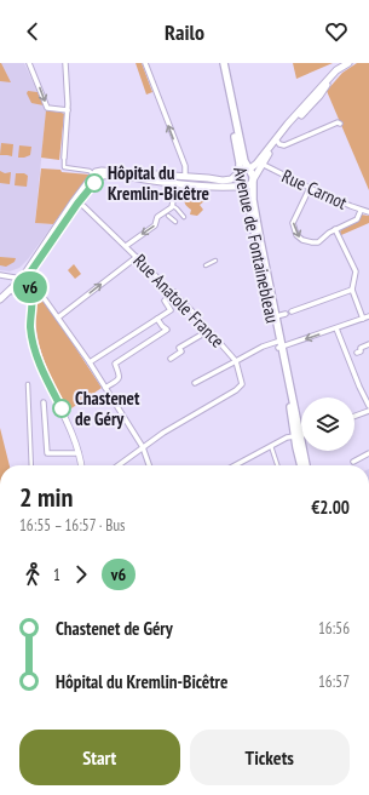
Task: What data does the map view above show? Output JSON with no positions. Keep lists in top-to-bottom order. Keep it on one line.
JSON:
{"streets":{"main road":["Avenue de Fontainebleau"],"street":["Rue Carnot","Rue Anatole France"]},"crossings":[["Avenue de Fontainebleau","Rue Anatole France"]],"places":["Hôpital du Kremlin-Bicêtre","Chastenet de Géry"],"lines":["bus line v6"],"page":{"header":"Railo","on_map":"v6","heading":["2 min","16:55 – 16:57 · Bus","€2.00"],"legs":["1","v6"],"list":[{"name":"Chastenet de Géry","value":"16:56"},{"name":"Hôpital du Kremlin-Bicêtre","value":"16:57"}],"buttons":["Start","Tickets"]}}
